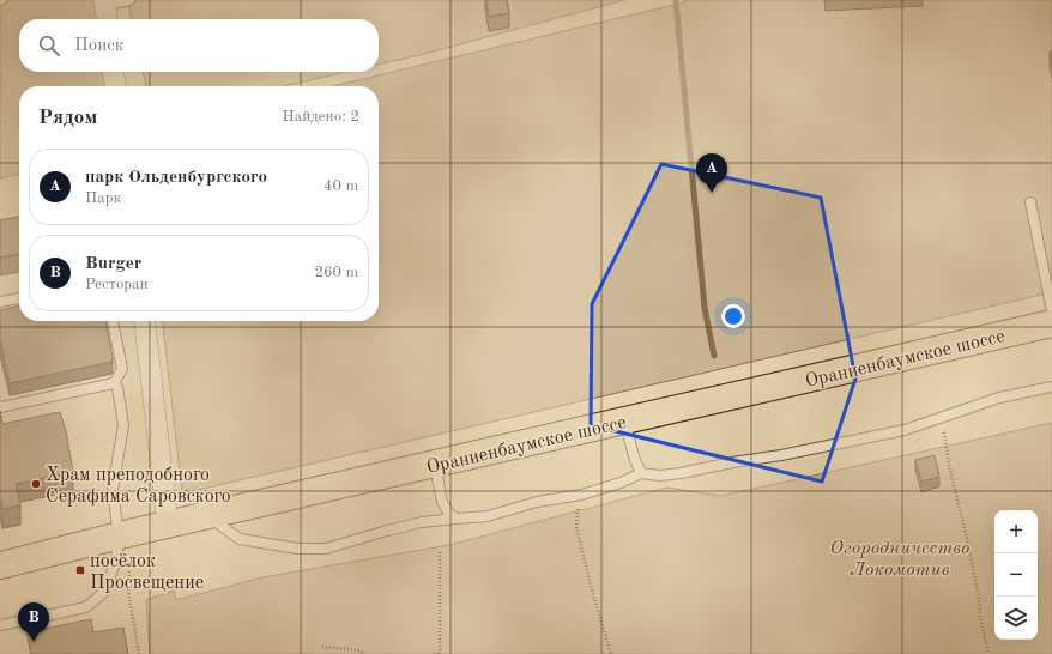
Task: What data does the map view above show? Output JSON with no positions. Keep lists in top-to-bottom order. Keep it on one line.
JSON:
{"streets":{"main road":["Ораниенбаумское шоссе"]},"parks":["Огородничество Локомотив"],"places":{"other":["Храм преподобного Серафима Саровского"],"transit":["посёлок Просвещение"]},"page":{"search":"Поиск","heading":["Рядом","Найдено: 2"],"list":[{"mark":"A","name":"парк Ольденбургского","note":"Парк","value":"40 m"},{"mark":"B","name":"Burger","note":"Ресторан","value":"260 m"}],"pins":["A","B"],"map_buttons":["+","−"]}}
